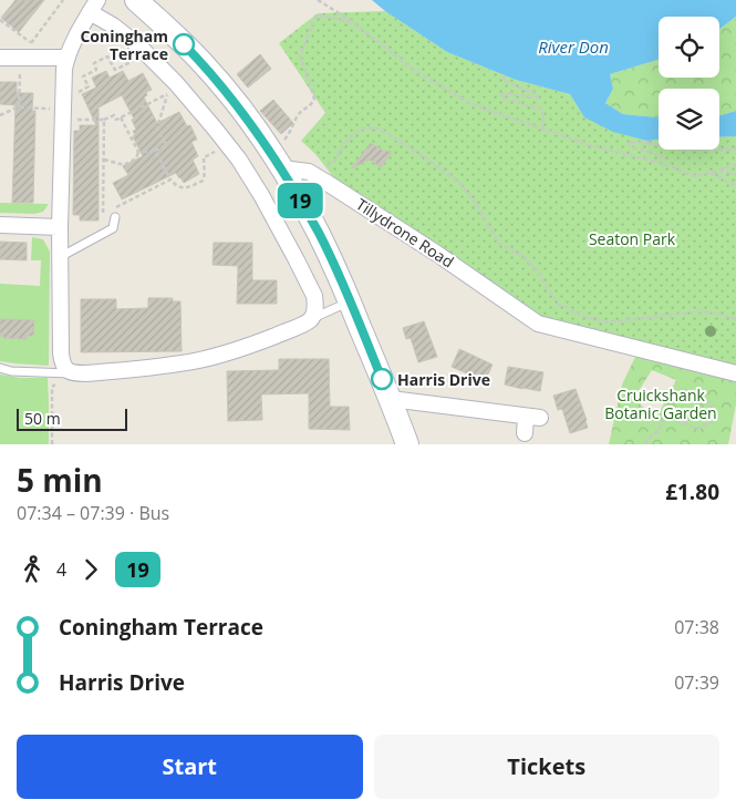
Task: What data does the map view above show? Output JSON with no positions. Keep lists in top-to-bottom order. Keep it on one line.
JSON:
{"streets":{"street":["Tillydrone Road"]},"water":["River Don"],"parks":["Seaton Park","Cruickshank Botanic Garden"],"places":["Coningham Terrace","Harris Drive"],"lines":["bus line 19"],"scale_bar":"50 m","page":{"on_map":"19","scale":"50 m","heading":["5 min","07:34 – 07:39 · Bus","£1.80"],"legs":["4","19"],"list":[{"name":"Coningham Terrace","value":"07:38"},{"name":"Harris Drive","value":"07:39"}],"buttons":["Start","Tickets"]}}
